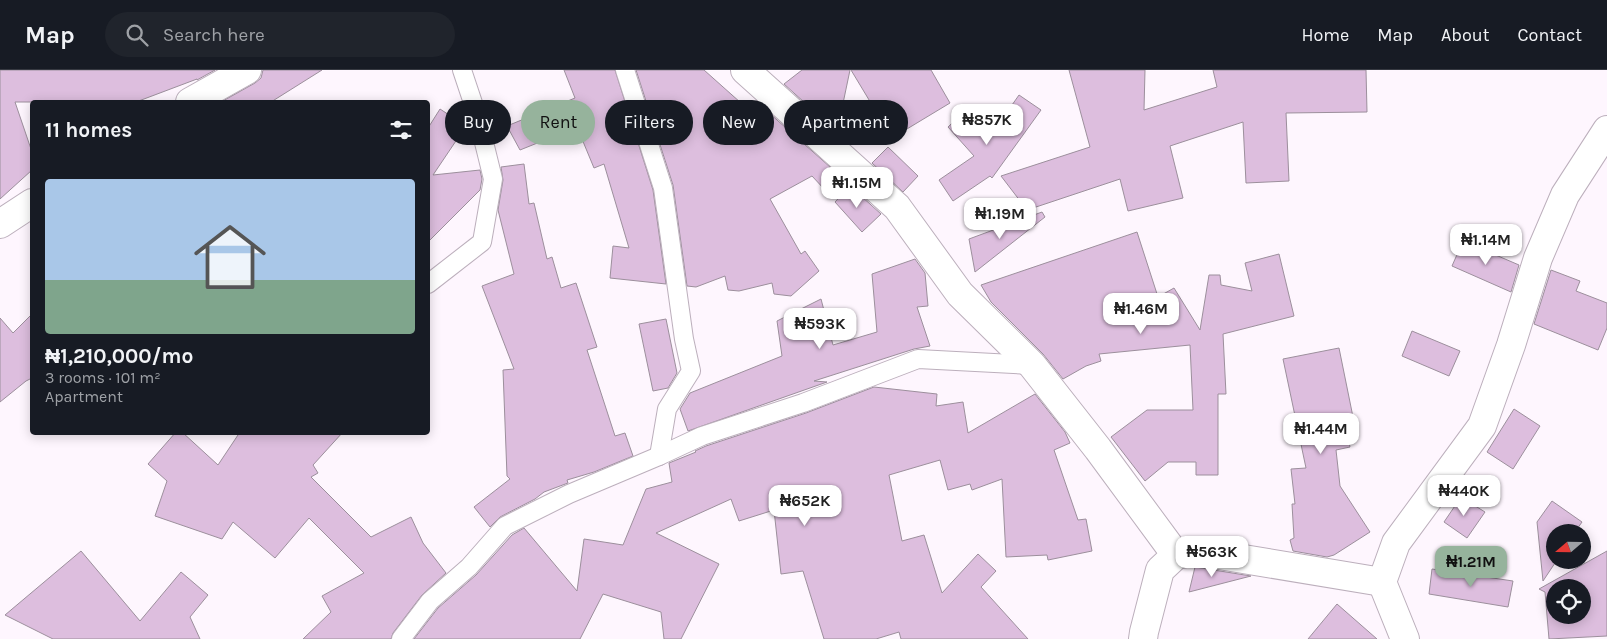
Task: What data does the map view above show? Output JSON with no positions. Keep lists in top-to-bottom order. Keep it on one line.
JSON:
{"north":"left","page":{"header":"Map","search":"Search here","nav":["Home","Map","About","Contact"],"chip":["Buy","Rent","Filters","New","Apartment"],"heading":"11 homes","price":["₦857K","₦1.15M","₦1.19M","₦1.14M","₦1.46M","₦593K","₦1.44M","₦440K","₦652K","₦563K","₦1.21M"],"list":[{"name":"₦1,210,000/mo","note":"3 rooms · 101 m² · Apartment"}]}}
